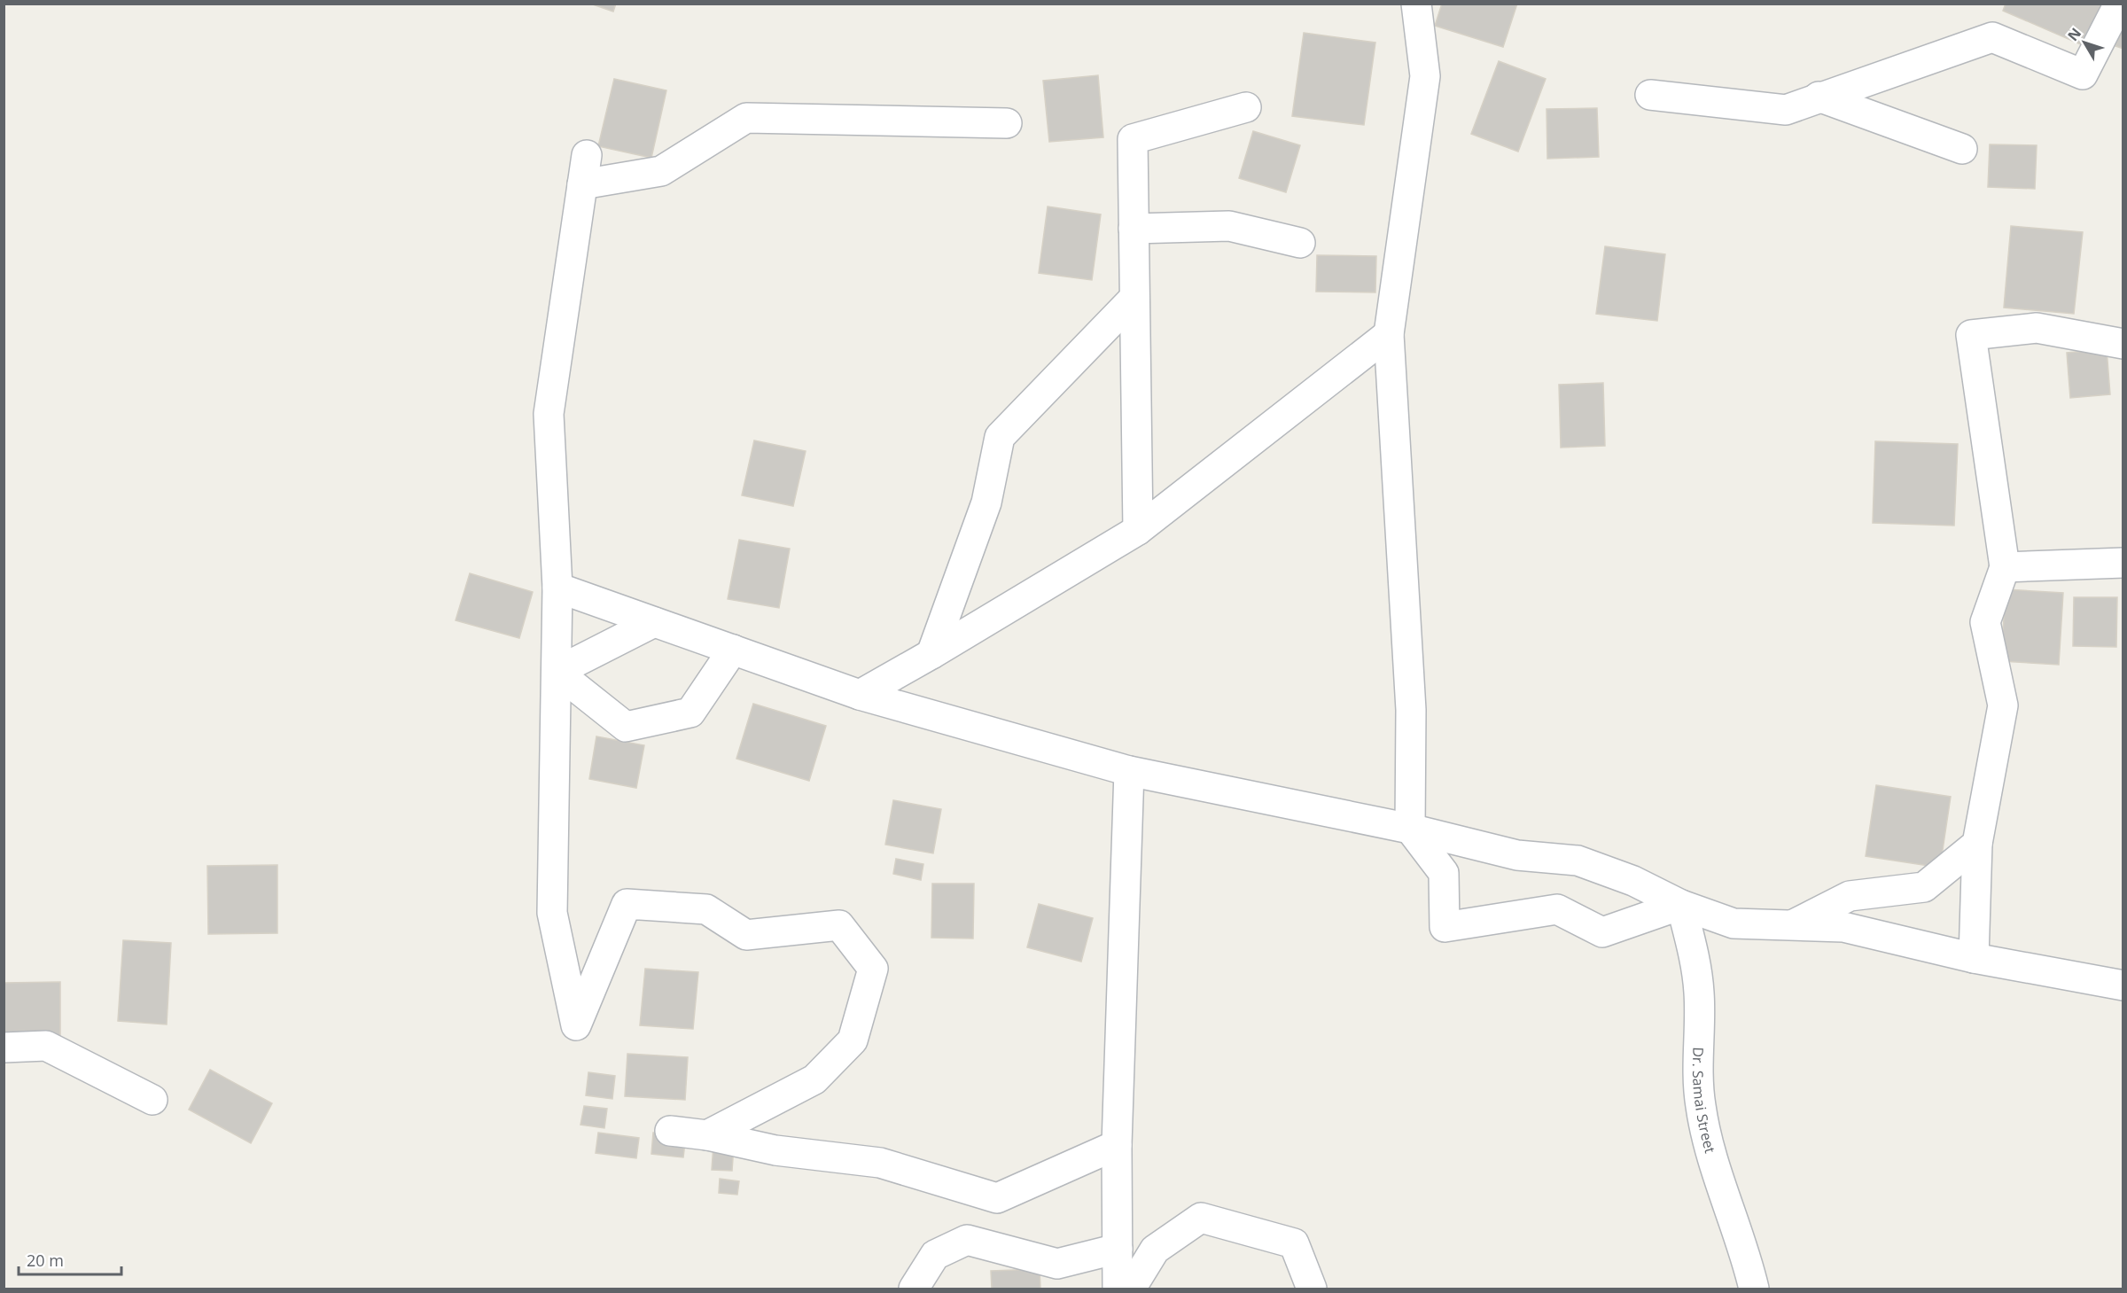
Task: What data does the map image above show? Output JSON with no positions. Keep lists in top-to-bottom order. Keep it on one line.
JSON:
{"streets":{"street":["Dr. Samai Street"]},"scale_bar":"20 m","north":"top left"}
